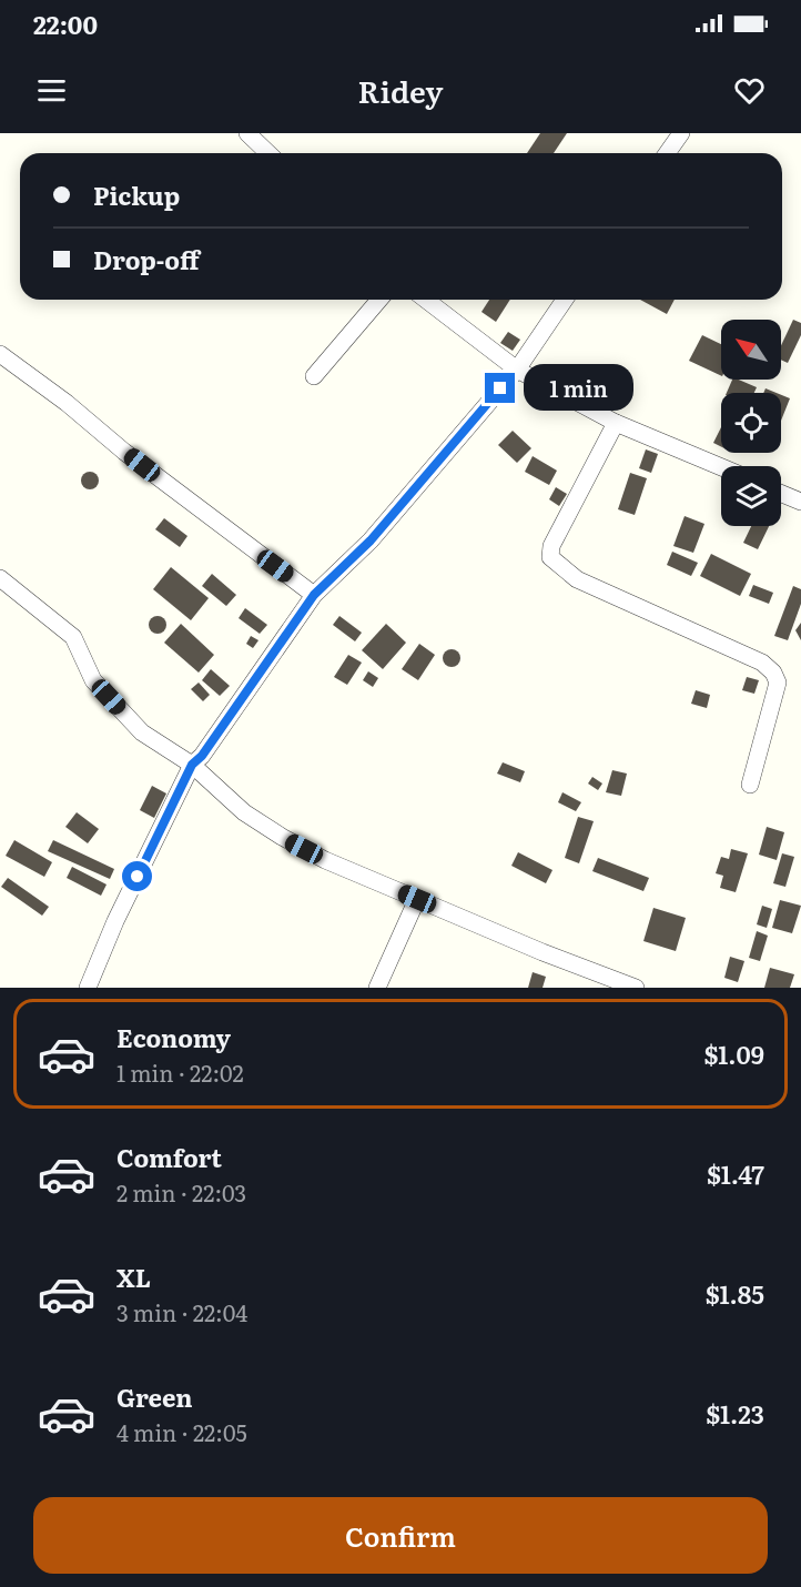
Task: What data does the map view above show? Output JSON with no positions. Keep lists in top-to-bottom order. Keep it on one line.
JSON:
{"north":"top left","page":{"status":"22:00","header":"Ridey","banner":["Pickup","Drop-off"],"bubble":"1 min","list":[{"name":"Economy","note":"1 min · 22:02","value":"$1.09"},{"name":"Comfort","note":"2 min · 22:03","value":"$1.47"},{"name":"XL","note":"3 min · 22:04","value":"$1.85"},{"name":"Green","note":"4 min · 22:05","value":"$1.23"}],"buttons":"Confirm"}}
